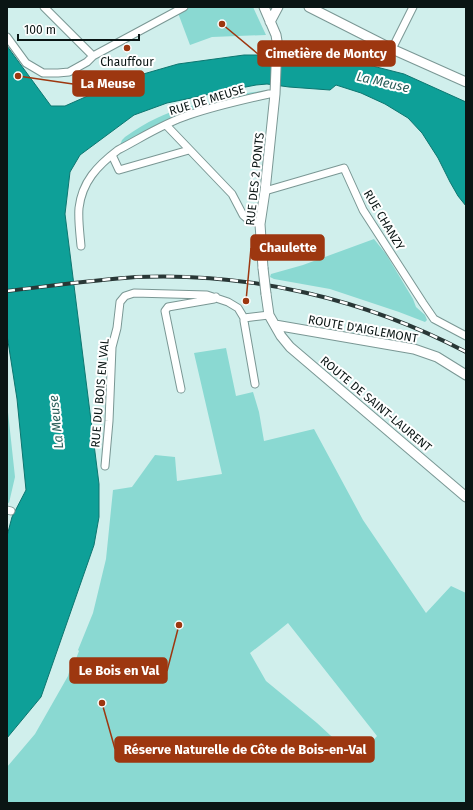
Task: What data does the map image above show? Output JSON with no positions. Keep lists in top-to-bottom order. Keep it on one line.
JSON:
{"streets":{"street":["RUE DE MEUSE","RUE DES 2 PONTS","RUE CHANZY","ROUTE D'AIGLEMONT","RUE DU BOIS EN VAL","ROUTE DE SAINT-LAURENT"]},"crossings":[["RUE DE MEUSE","RUE DES 2 PONTS"],["RUE DES 2 PONTS","RUE CHANZY"],["RUE DES 2 PONTS","ROUTE DE SAINT-LAURENT"],["ROUTE D'AIGLEMONT","ROUTE DE SAINT-LAURENT"]],"water":["La Meuse"],"places":["Cimetière de Montcy","Chauffour","La Meuse","Chaulette","Le Bois en Val","Réserve Naturelle de Côte de Bois-en-Val"],"scale_bar":"100 m"}
